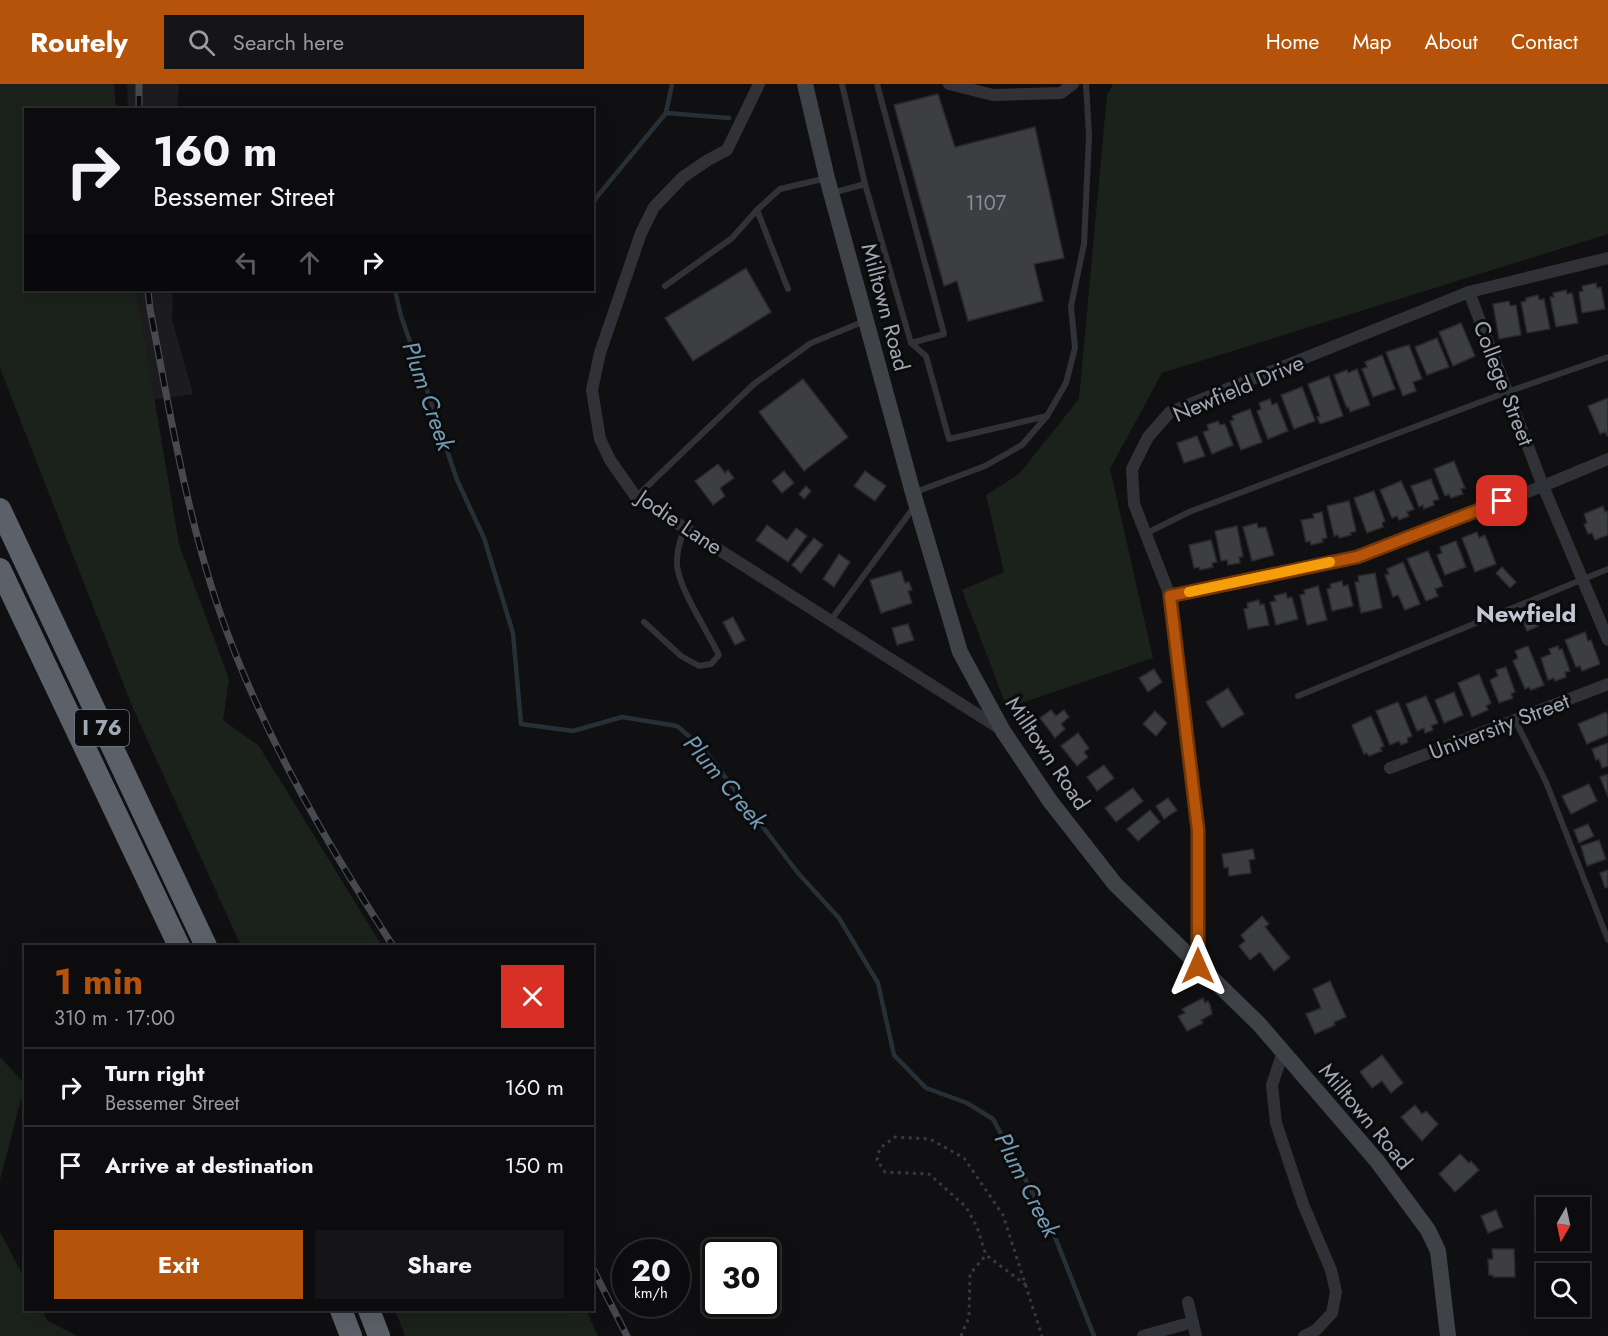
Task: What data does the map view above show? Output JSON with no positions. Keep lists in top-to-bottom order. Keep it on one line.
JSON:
{"streets":{"highway":["I 76"],"street":["Milltown Road","College Street","Newfield Drive","Jodie Lane","University Street"]},"crossings":[["Milltown Road","Newfield Drive"],["Milltown Road","Jodie Lane"],["College Street","Newfield Drive"]],"districts":["Newfield"],"water":["Plum Creek"],"house_numbers":["1107"],"north":"bottom","page":{"header":"Routely","search":"Search here","nav":["Home","Map","About","Contact"],"turn":["160 m","Bessemer Street"],"heading":["1 min","310 m · 17:00"],"list":[{"name":"Turn right","note":"Bessemer Street","value":"160 m"},{"name":"Arrive at destination","value":"150 m"}],"buttons":["Exit","Share"],"speed":"20 km/h","limit":"30"}}
